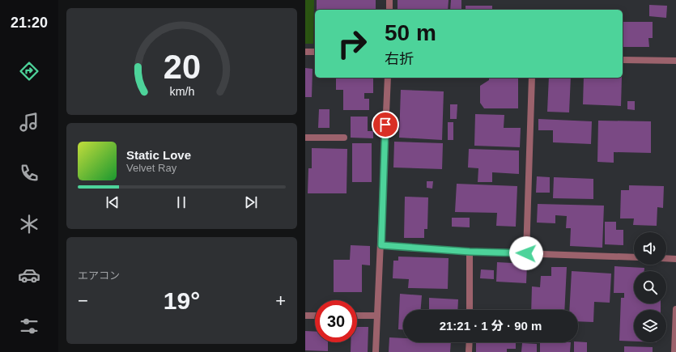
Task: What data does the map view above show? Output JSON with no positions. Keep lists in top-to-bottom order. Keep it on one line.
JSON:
{"page":{"tabs":"21:20","turn":["50 m","右折"],"song":["Static Love","Velvet Ray"],"tile":"エアコン","heat":["−","19°","+"],"limit":"30","trip":"21:21 · 1 分 · 90 m","gauge":["20","km/h"]}}
